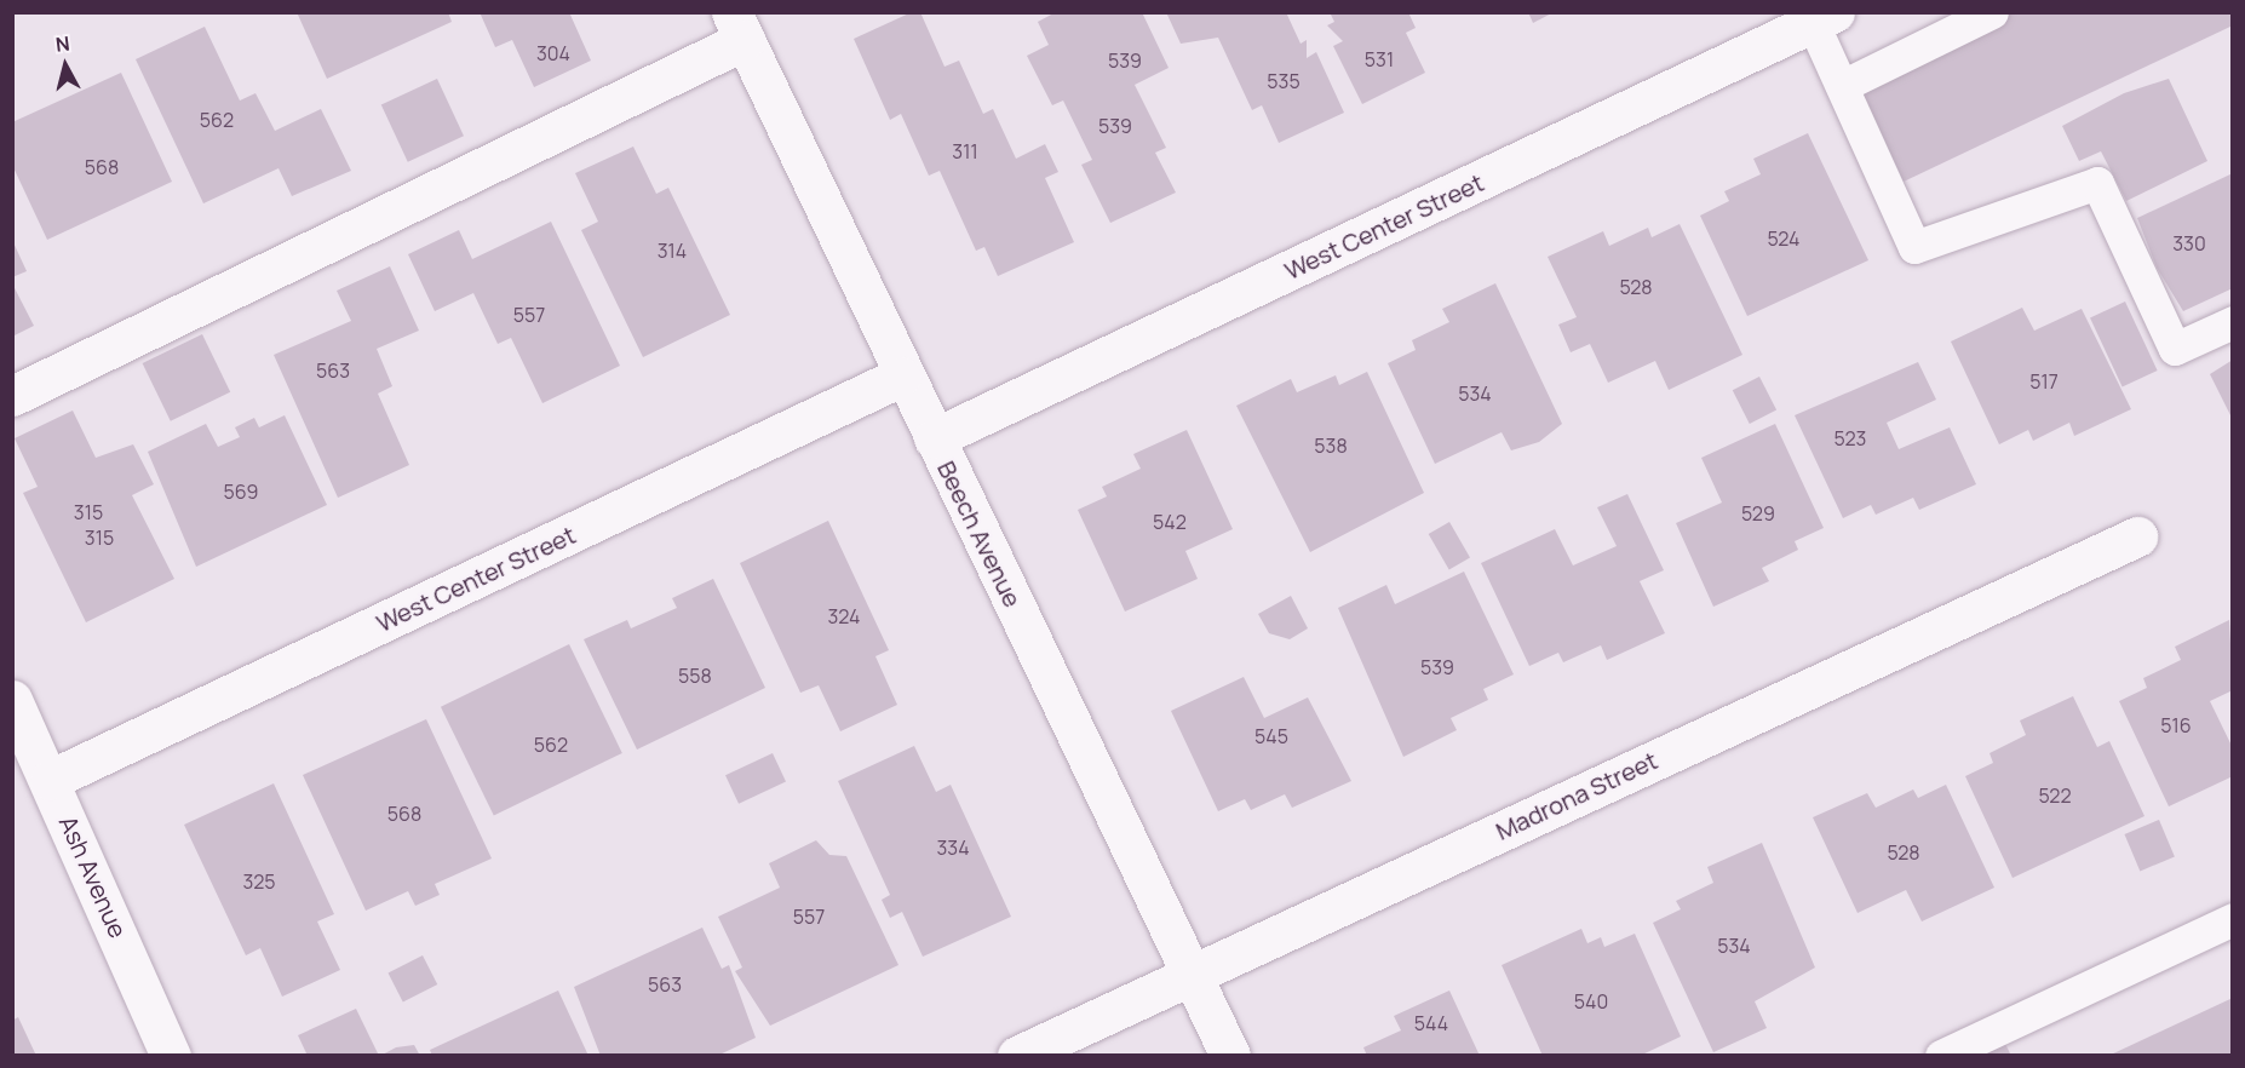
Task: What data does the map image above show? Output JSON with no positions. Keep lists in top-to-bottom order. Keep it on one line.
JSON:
{"streets":{"street":["West Center Street","Beech Avenue","Madrona Street","Ash Avenue"]},"crossings":[["West Center Street","Beech Avenue"],["West Center Street","Ash Avenue"],["Beech Avenue","Madrona Street"]],"house_numbers":["304","531","539","535","562","539","311","568","524","330","314","528","557","563","517","534","523","538","569","315","529","542","315","324","539","558","516","545","562","522","568","334","528","325","557","534","563","540","544"],"north":"top"}
